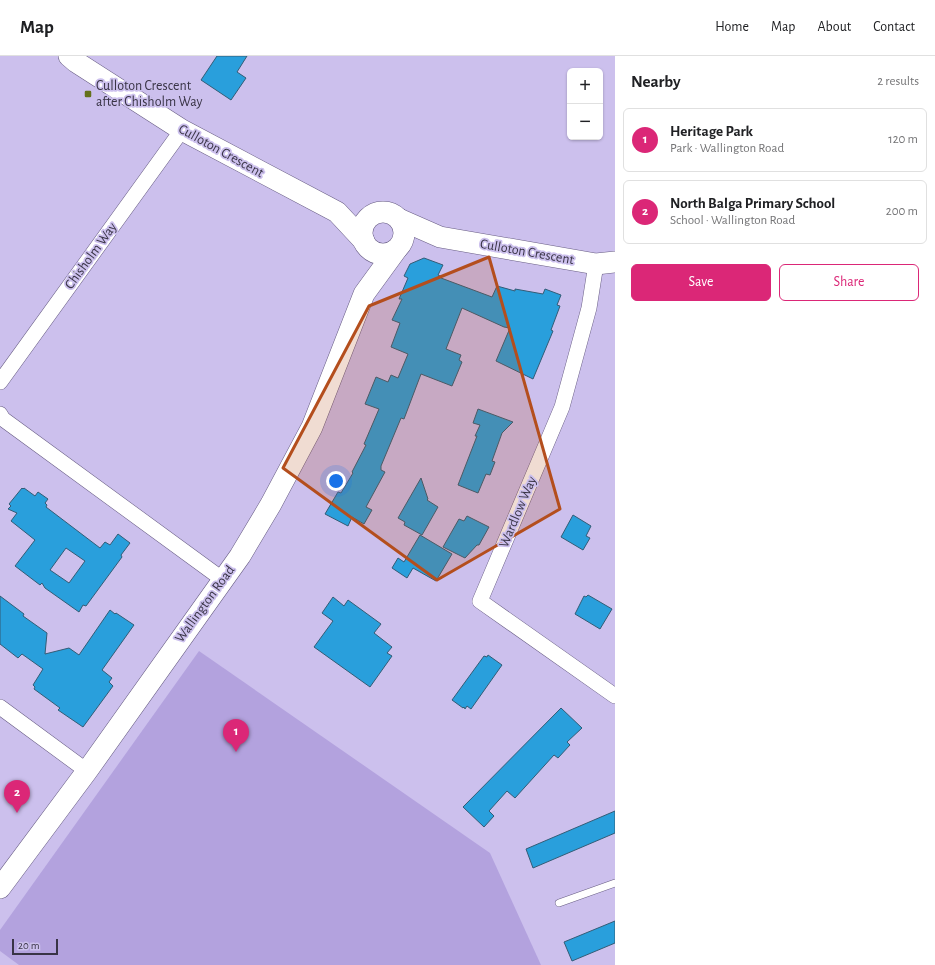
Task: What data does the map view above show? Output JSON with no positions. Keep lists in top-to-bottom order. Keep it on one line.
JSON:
{"streets":{"street":["Culloton Crescent","Chisholm Way","Wardlow Way","Wallington Road"]},"crossings":[["Culloton Crescent","Chisholm Way"],["Culloton Crescent","Wardlow Way"],["Culloton Crescent","Wallington Road"]],"places":{"transit":["Culloton Crescent after Chisholm Way"]},"scale_bar":"20 m","page":{"header":"Map","nav":["Home","Map","About","Contact"],"heading":["Nearby","2 results"],"map_buttons":["+","−"],"list":[{"mark":"1","name":"Heritage Park","note":"Park · Wallington Road","value":"120 m"},{"mark":"2","name":"North Balga Primary School","note":"School · Wallington Road","value":"200 m"}],"buttons":["Save","Share"],"pins":["1","2"],"scale":"20 m"}}
